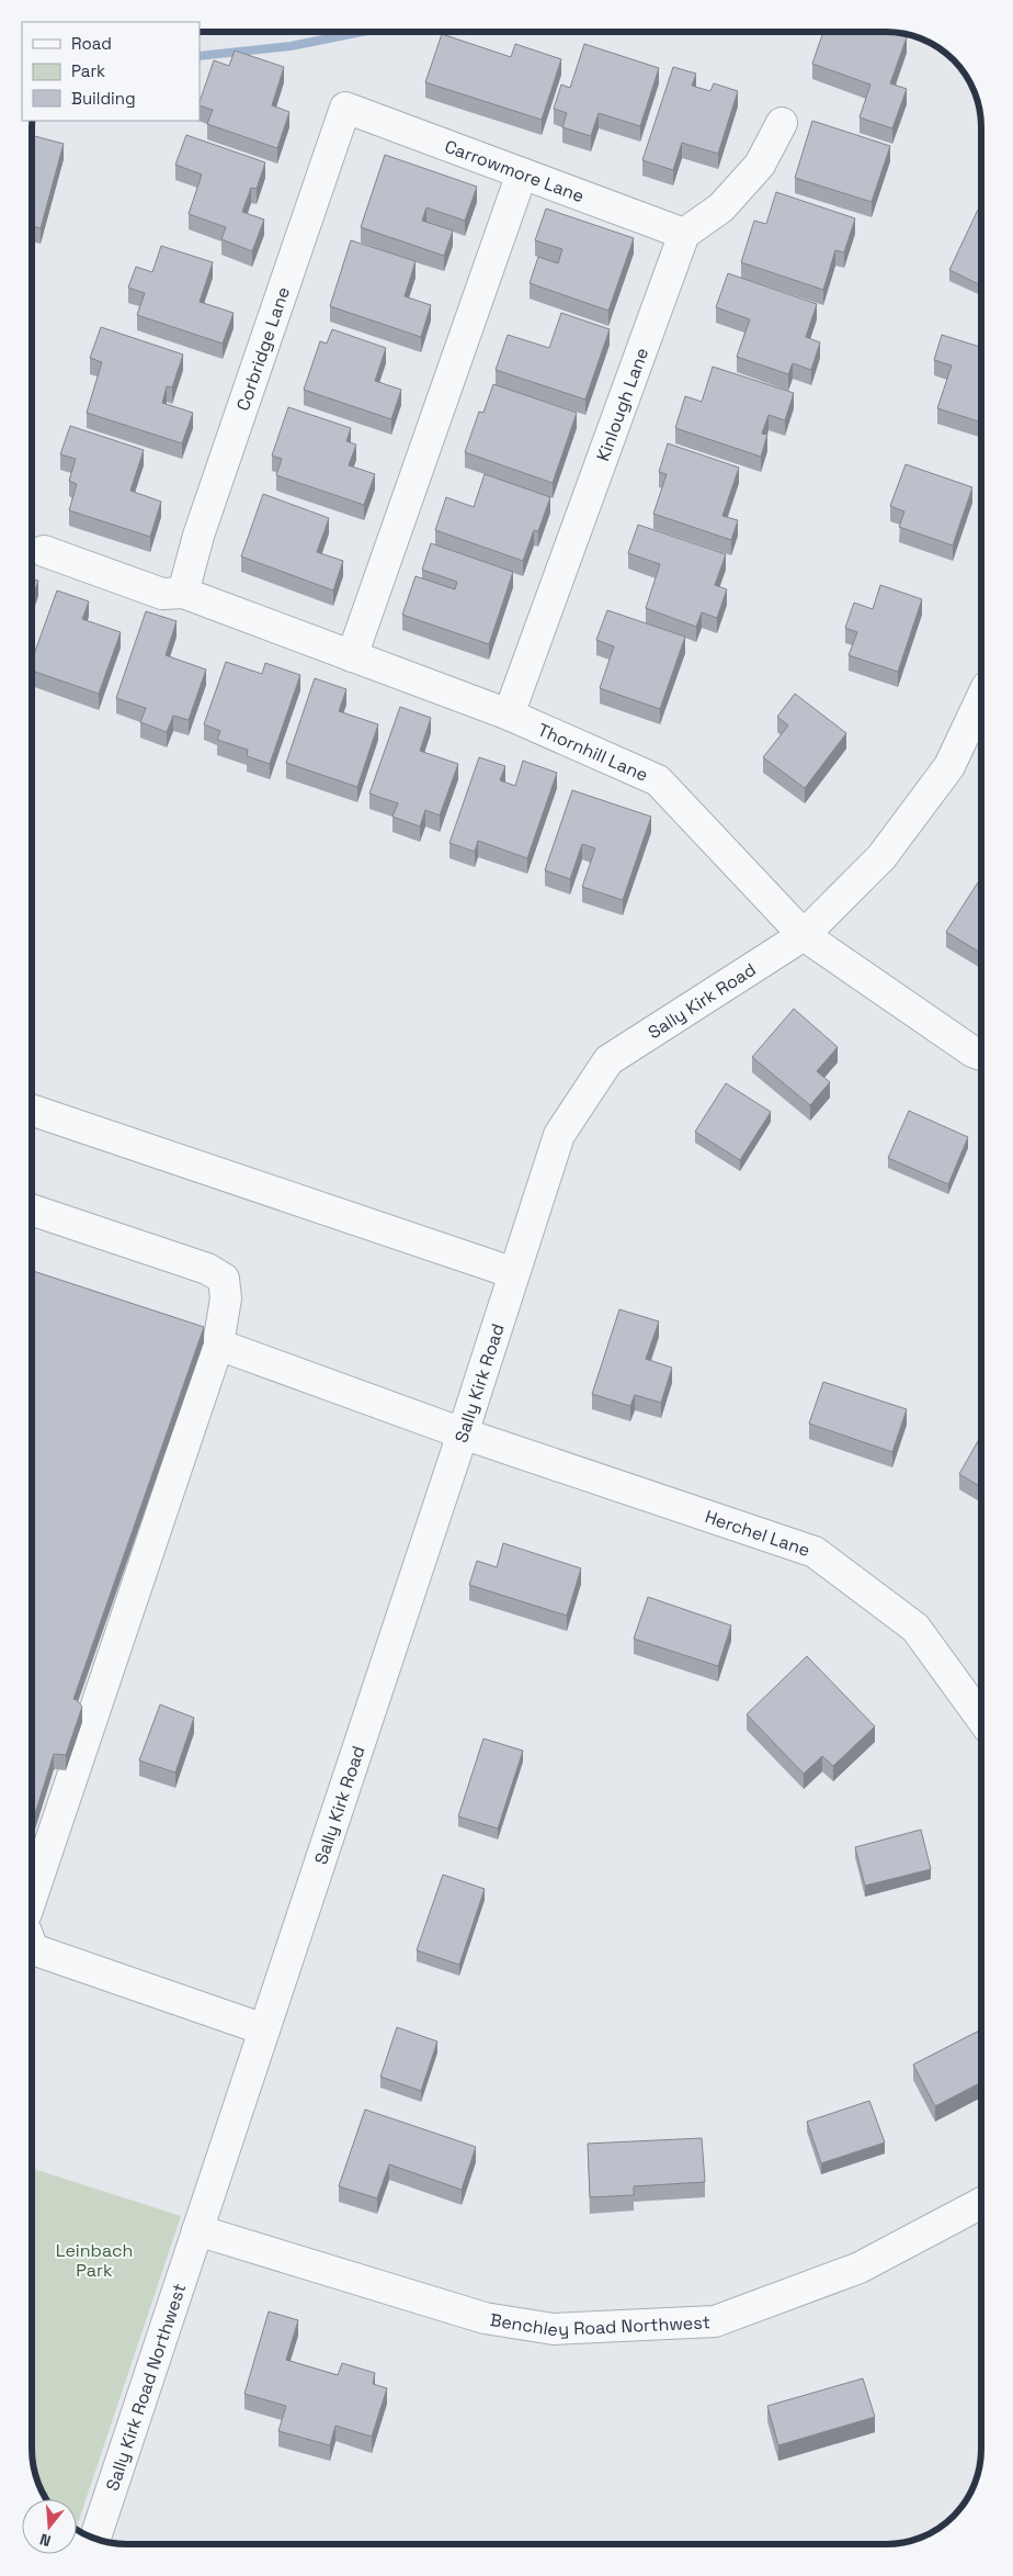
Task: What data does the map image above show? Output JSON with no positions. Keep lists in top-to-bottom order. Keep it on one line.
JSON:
{"streets":{"street":["Carrowmore Lane","Corbridge Lane","Kinlough Lane","Thornhill Lane","Sally Kirk Road","Herchel Lane","Benchley Road Northwest","Sally Kirk Road Northwest"]},"crossings":[["Carrowmore Lane","Corbridge Lane"],["Carrowmore Lane","Kinlough Lane"],["Corbridge Lane","Thornhill Lane"],["Kinlough Lane","Thornhill Lane"],["Thornhill Lane","Sally Kirk Road"],["Sally Kirk Road","Herchel Lane"],["Sally Kirk Road","Benchley Road Northwest"],["Sally Kirk Road","Sally Kirk Road Northwest"],["Benchley Road Northwest","Sally Kirk Road Northwest"]],"parks":["Leinbach Park"],"legend":["Road","Park","Building"],"north":"bottom"}
